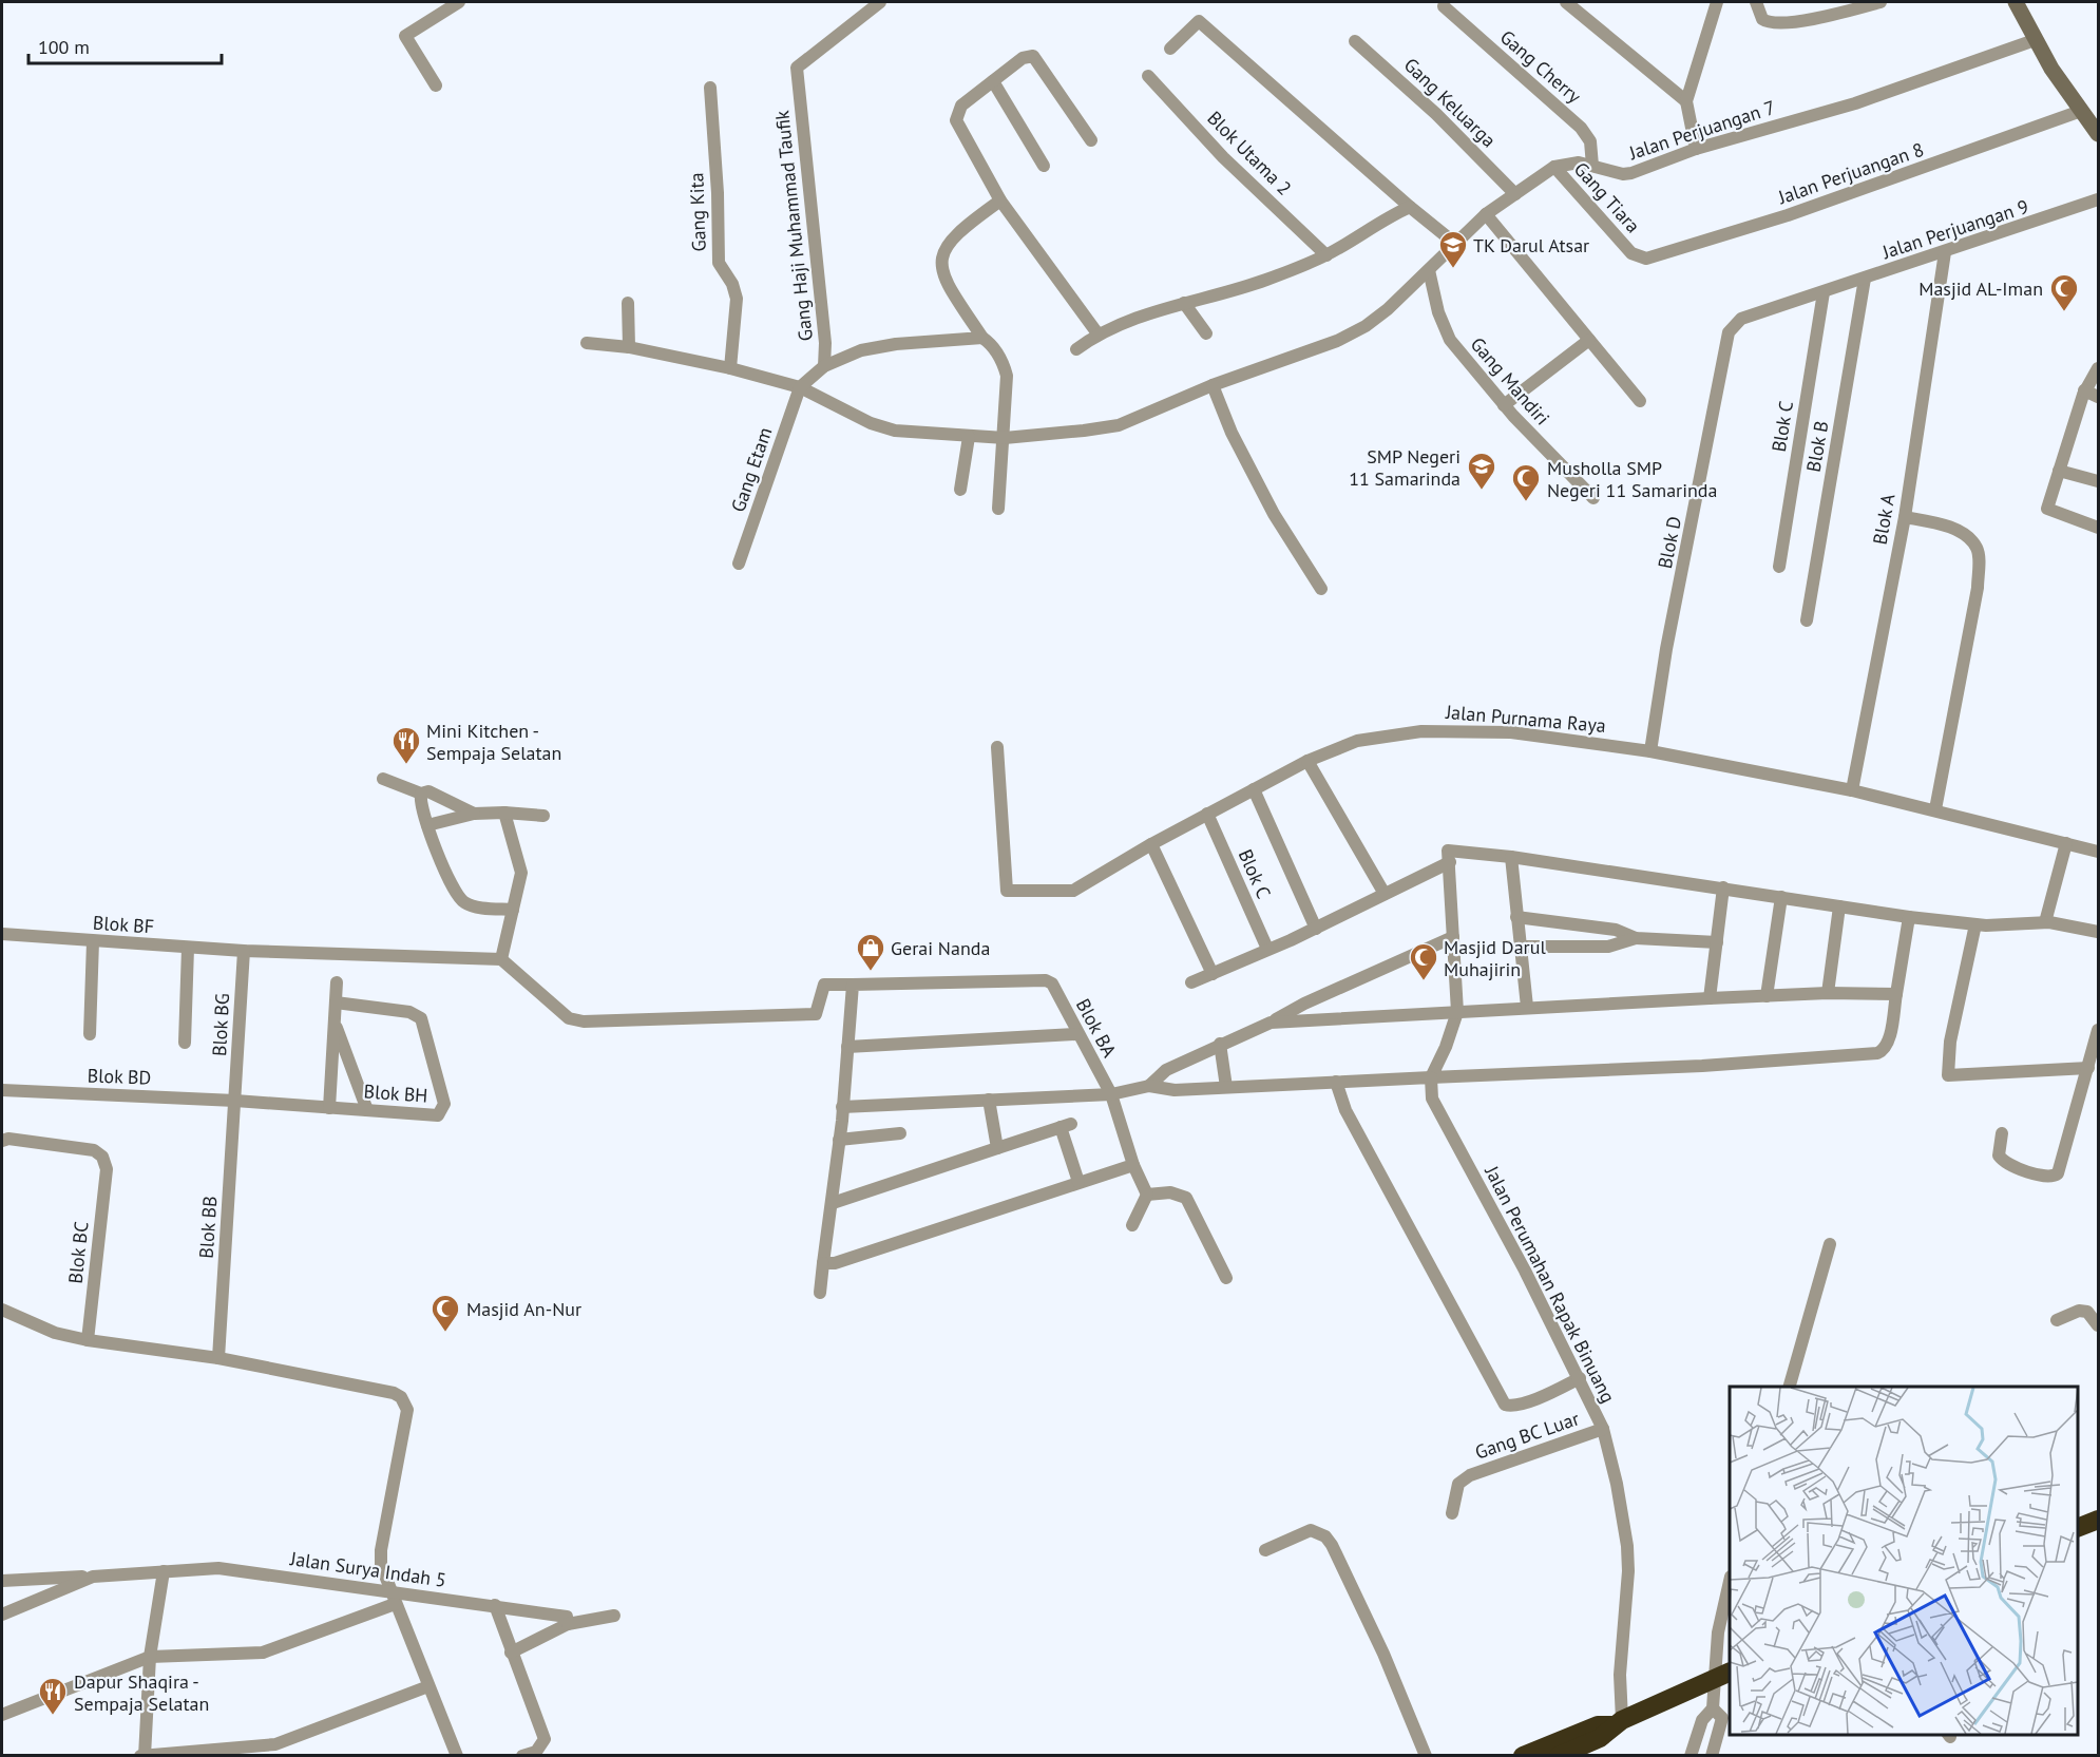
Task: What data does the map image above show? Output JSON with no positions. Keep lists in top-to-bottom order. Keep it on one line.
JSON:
{"streets":{"street":["Gang Cherry","Gang Keluarga","Jalan Perjuangan 7","Blok Utama 2","Jalan Perjuangan 8","Gang Tiara","Gang Kita","Gang Haji Muhammad Taufik","Jalan Perjuangan 9","Gang Mandiri","Blok C","Blok B","Gang Etam","Blok A","Blok D","Jalan Purnama Raya","Blok BF","Blok BG","Blok BA","Blok BD","Blok BH","Blok BB","Blok BC","Jalan Perumahan Rapak Binuang","Gang BC Luar","Jalan Surya Indah 5"]},"crossings":[["Gang Cherry","Jalan Perjuangan 7"],["Jalan Perjuangan 7","Gang Tiara"],["Jalan Perjuangan 8","Gang Tiara"],["Jalan Perjuangan 9","Blok C"],["Jalan Perjuangan 9","Blok B"],["Jalan Perjuangan 9","Blok A"],["Jalan Perjuangan 9","Blok D"],["Blok C","Blok D"],["Blok C","Jalan Purnama Raya"],["Blok A","Jalan Purnama Raya"],["Blok D","Jalan Purnama Raya"],["Blok BF","Blok BG"],["Blok BG","Blok BD"],["Blok BG","Blok BH"],["Blok BG","Blok BB"],["Blok BD","Blok BH"],["Blok BD","Blok BB"],["Blok BH","Blok BB"],["Jalan Perumahan Rapak Binuang","Gang BC Luar"]],"places":{"school or university":["TK Darul Atsar","SMP Negeri 11 Samarinda"],"mosque":["Masjid AL-Iman","Musholla SMP Negeri 11 Samarinda","Masjid Darul Muhajirin","Masjid An-Nur"],"restaurant":["Mini Kitchen - Sempaja Selatan","Dapur Shaqira - Sempaja Selatan"],"shop":["Gerai Nanda"]},"scale_bar":"100 m"}
